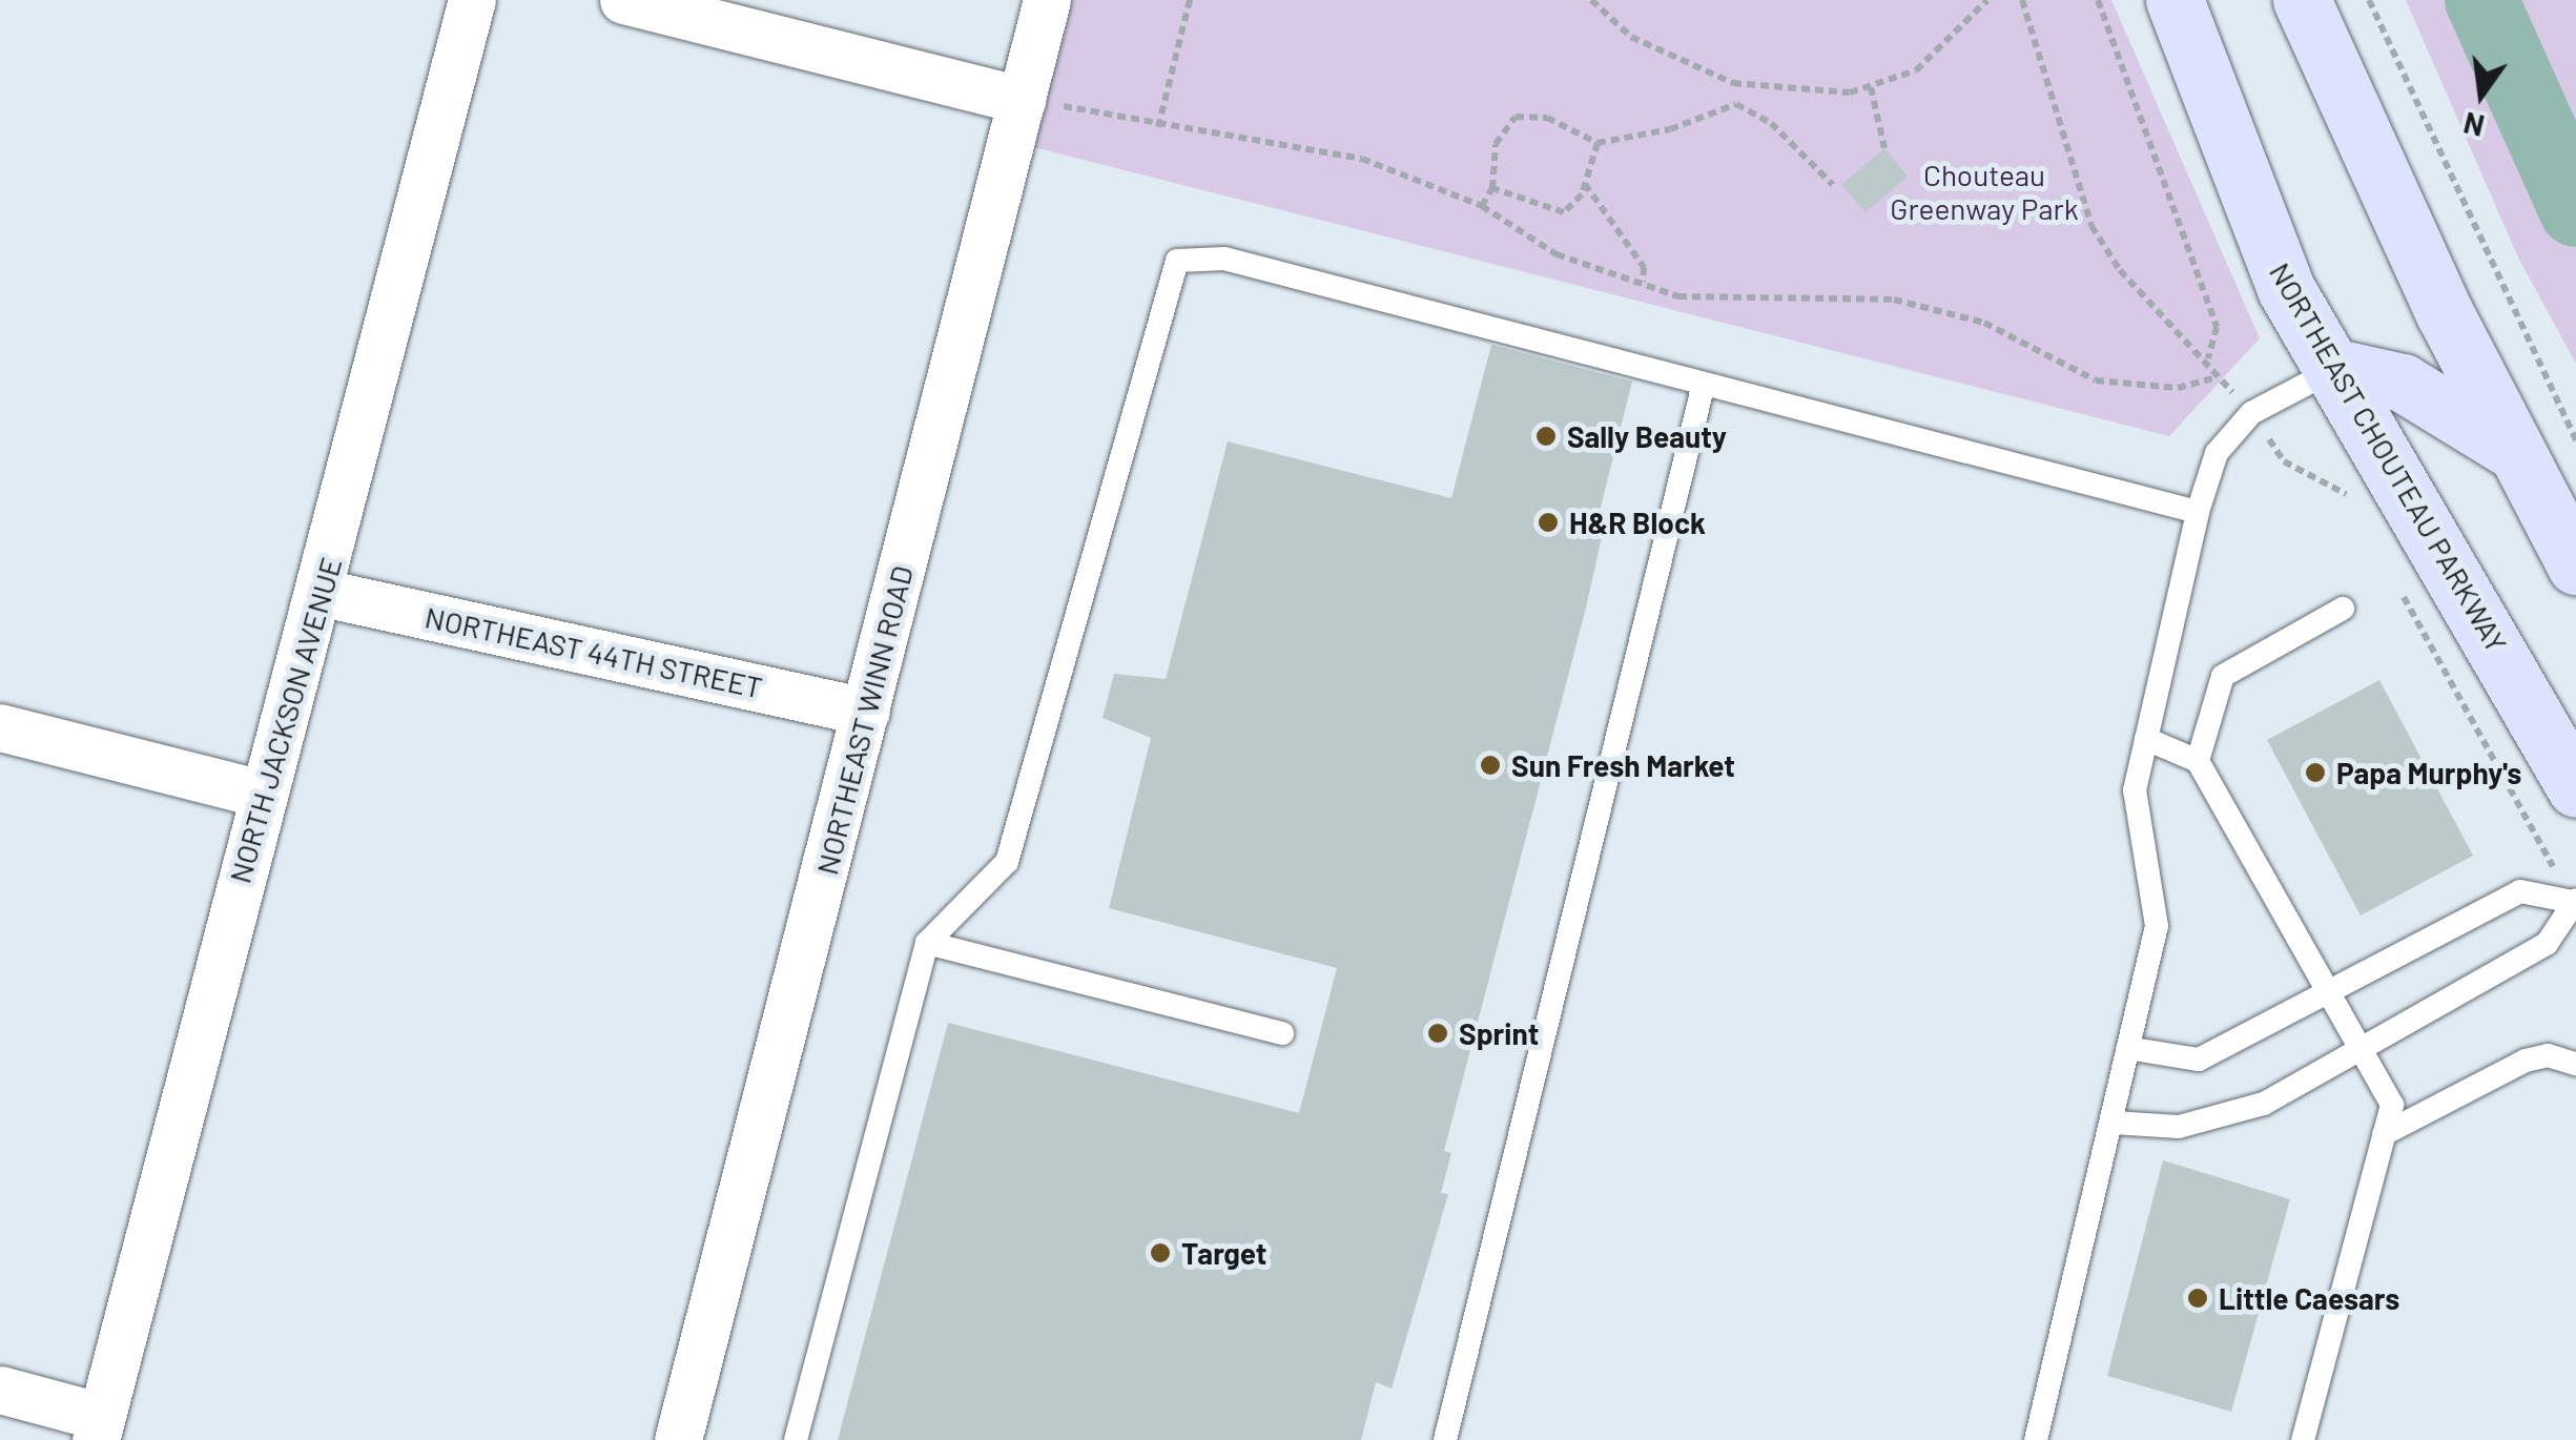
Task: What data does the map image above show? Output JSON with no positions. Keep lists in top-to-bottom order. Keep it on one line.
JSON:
{"streets":{"main road":["NORTHEAST CHOUTEAU PARKWAY"],"street":["NORTHEAST 44TH STREET","NORTH JACKSON AVENUE","NORTHEAST WINN ROAD"]},"crossings":[["NORTHEAST 44TH STREET","NORTH JACKSON AVENUE"],["NORTHEAST 44TH STREET","NORTHEAST WINN ROAD"]],"parks":["Chouteau Greenway Park"],"places":["Sally Beauty","H&R Block","Sun Fresh Market","Papa Murphy's","Sprint","Target","Little Caesars"],"north":"bottom"}
